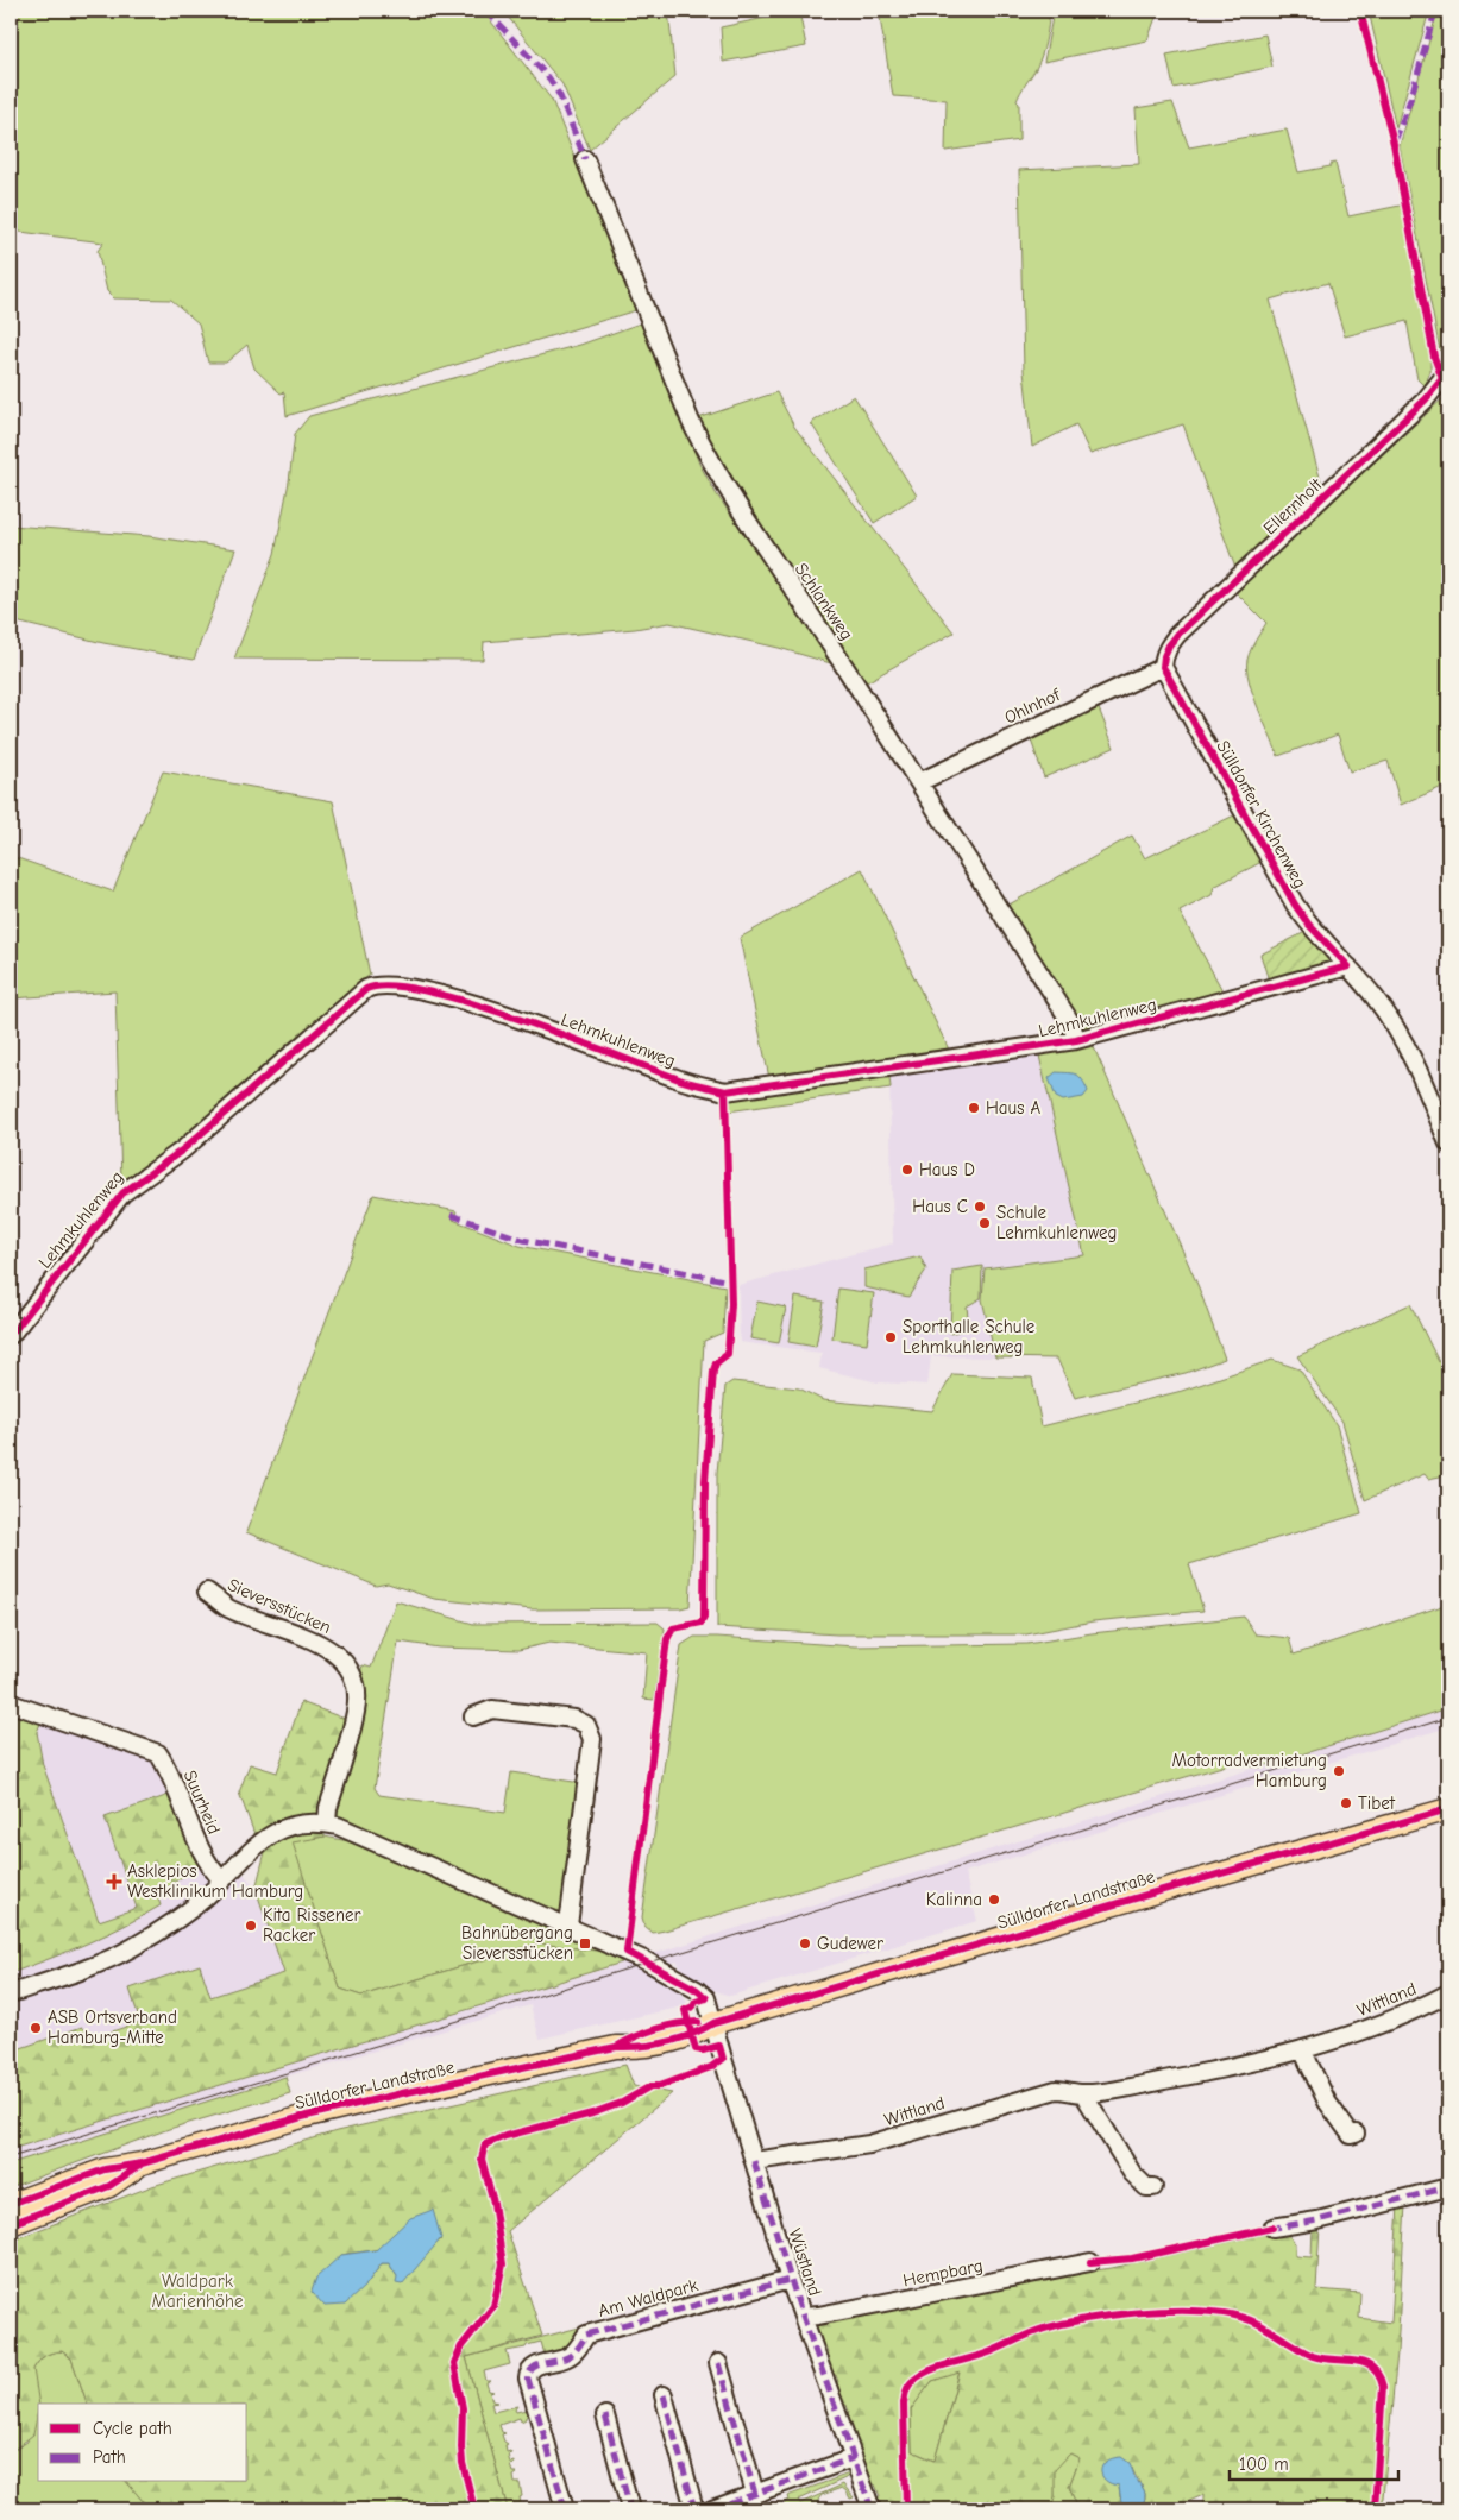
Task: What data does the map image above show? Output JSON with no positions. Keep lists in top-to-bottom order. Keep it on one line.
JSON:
{"streets":{"main road":["Sülldorfer Landstraße"],"street":["Ellernholt","Schlankweg","Ohlnhof","Sülldorfer Kirchenweg","Lehmkuhlenweg","Sieversstücken","Suurheid","Wittland","Wüstland","Hempbarg","Am Waldpark"]},"crossings":[["Ellernholt","Ohlnhof"],["Ellernholt","Sülldorfer Kirchenweg"],["Schlankweg","Ohlnhof"],["Schlankweg","Lehmkuhlenweg"],["Ohlnhof","Sülldorfer Kirchenweg"],["Sülldorfer Kirchenweg","Lehmkuhlenweg"],["Sülldorfer Landstraße","Wüstland"],["Wittland","Wüstland"],["Wüstland","Hempbarg"],["Wüstland","Am Waldpark"]],"parks":["Waldpark Marienhöhe"],"places":{"other":["Haus A","Haus D","Haus C","Schule Lehmkuhlenweg","Sporthalle Schule Lehmkuhlenweg","Motorradvermietung Hamburg","Tibet","Kalinna","Kita Rissener Racker","Gudewer","ASB Ortsverband Hamburg-Mitte"],"health":["Asklepios Westklinikum Hamburg"],"transit":["Bahnübergang Sieversstücken"]},"legend":["Cycle path","Path"],"scale_bar":"100 m"}
